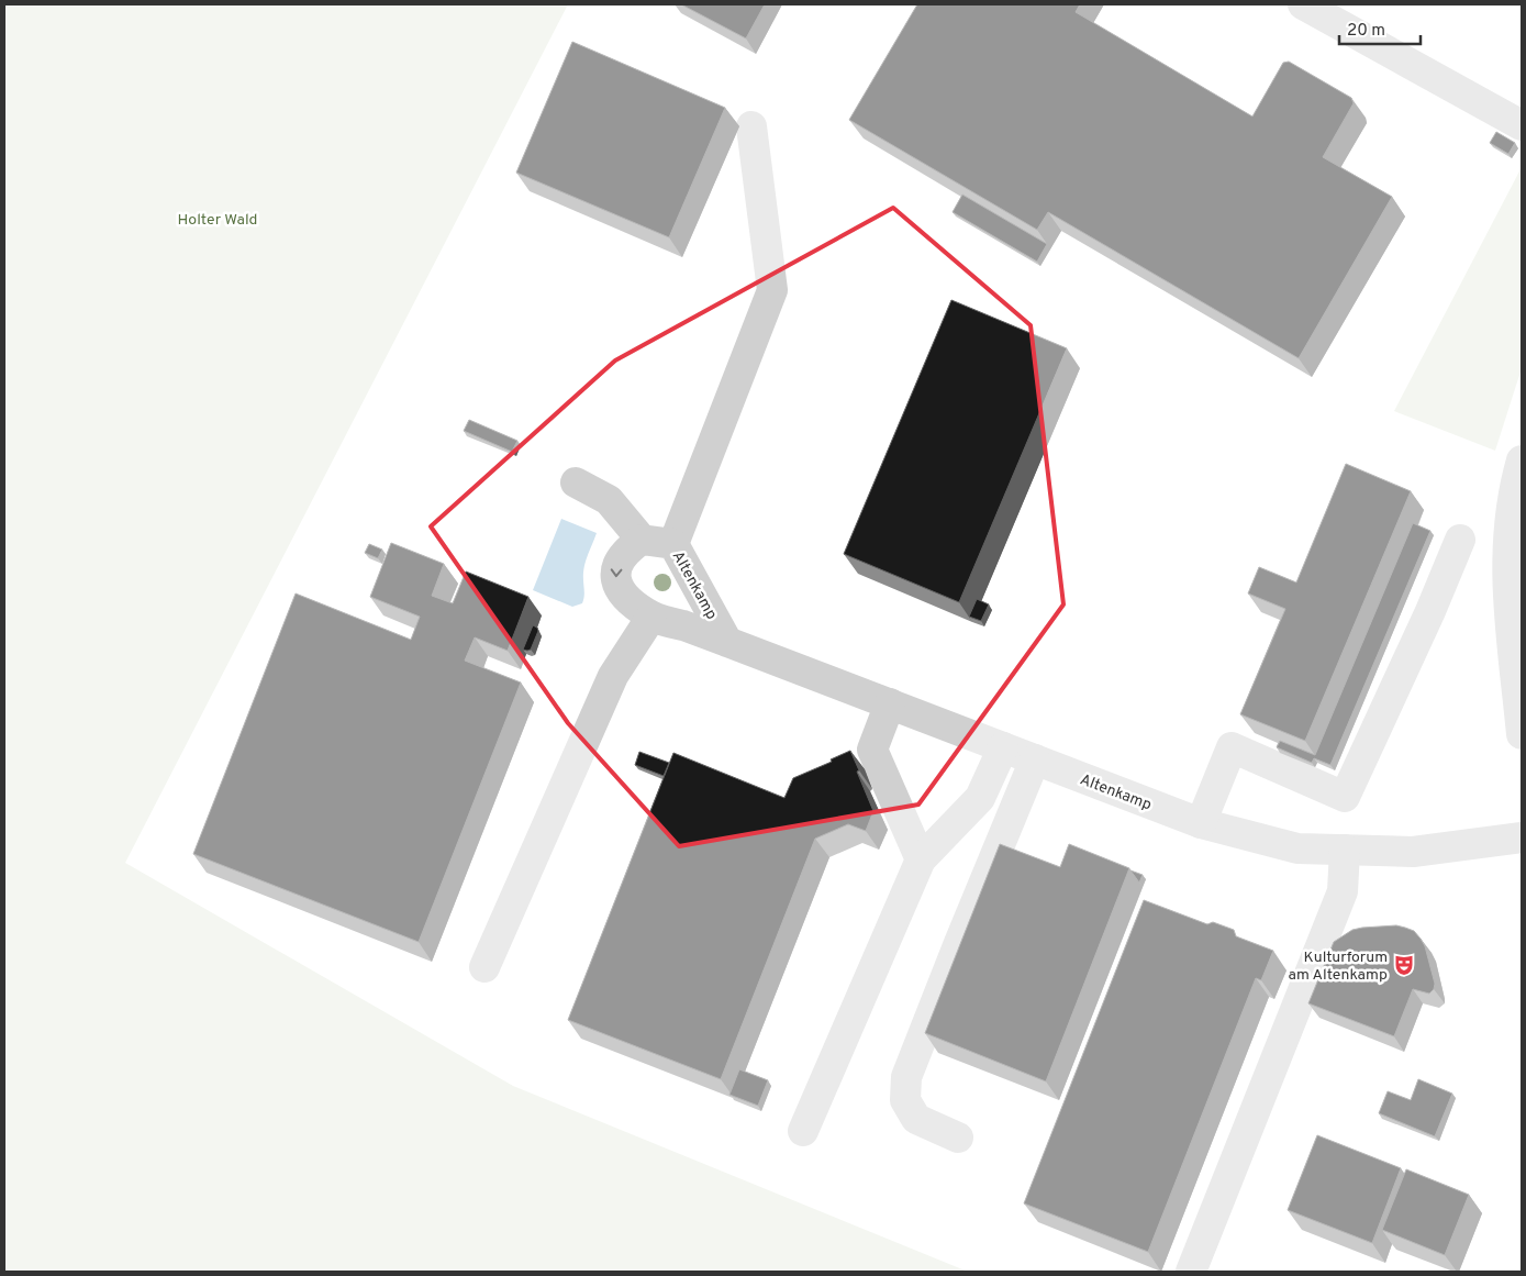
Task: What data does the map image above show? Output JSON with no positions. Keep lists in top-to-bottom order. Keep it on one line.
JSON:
{"streets":{"street":["Altenkamp"]},"parks":["Holter Wald"],"places":{"theatre":["Kulturforum am Altenkamp"]},"scale_bar":"20 m"}
